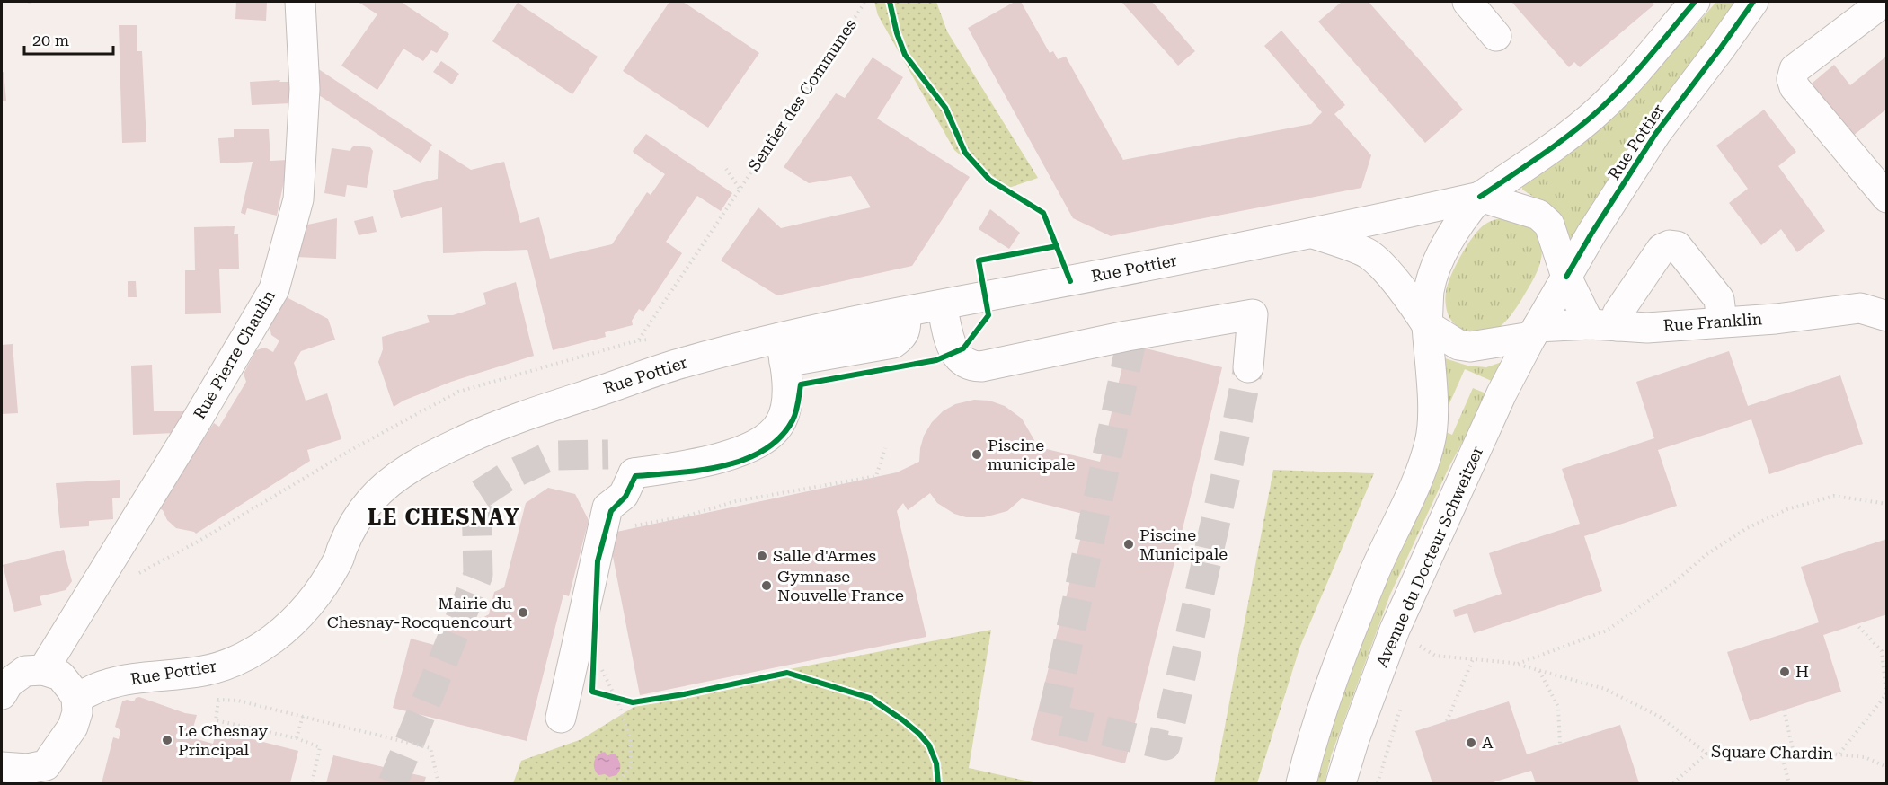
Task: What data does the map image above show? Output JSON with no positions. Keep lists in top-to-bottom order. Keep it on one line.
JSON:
{"streets":{"street":["Rue Pottier","Rue Franklin","Rue Pierre Chaulin","Avenue du Docteur Schweitzer"],"path":["Sentier des Communes","Square Chardin"]},"crossings":[["Rue Pottier","Rue Franklin"],["Rue Pottier","Avenue du Docteur Schweitzer"],["Rue Franklin","Avenue du Docteur Schweitzer"]],"districts":["LE CHESNAY"],"places":["Piscine municipale","Piscine Municipale","Salle d'Armes","Gymnase Nouvelle France","Mairie du Chesnay-Rocquencourt","H","Le Chesnay Principal","A"],"scale_bar":"20 m"}
